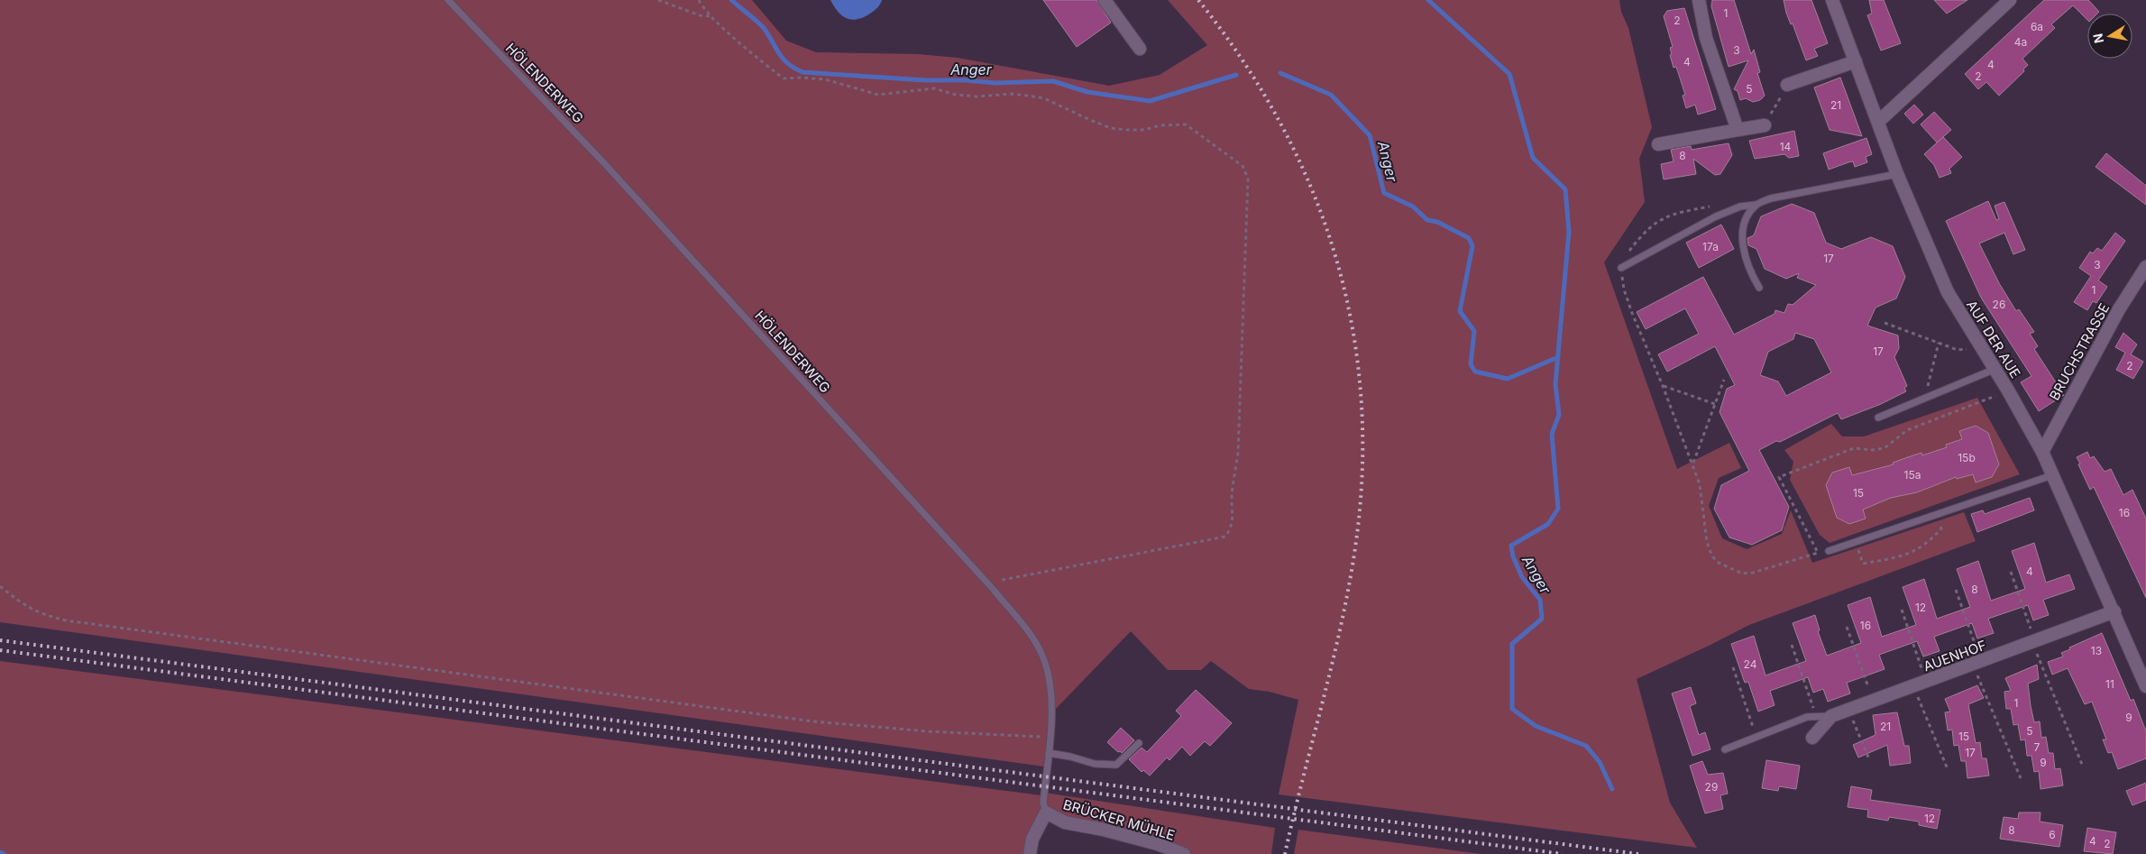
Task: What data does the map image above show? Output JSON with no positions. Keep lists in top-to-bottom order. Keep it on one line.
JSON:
{"streets":{"street":["AUF DER AUE","BRUCHSTRASSE","AUENHOF","BRÜCKER MÜHLE"],"lane":["HÖLENDERWEG"]},"crossings":[["HÖLENDERWEG","BRÜCKER MÜHLE"],["AUF DER AUE","BRUCHSTRASSE"],["AUF DER AUE","AUENHOF"]],"water":["Anger"],"house_numbers":["1","2","6a","4a","3","4","4","2","5","21","14","8","17a","17","3","1","26","17","2","15b","15a","15","16","4","8","12","16","13","24","11","1","9","21","5","15","7","17","9","29","12","8","6","4","2"],"north":"left"}
